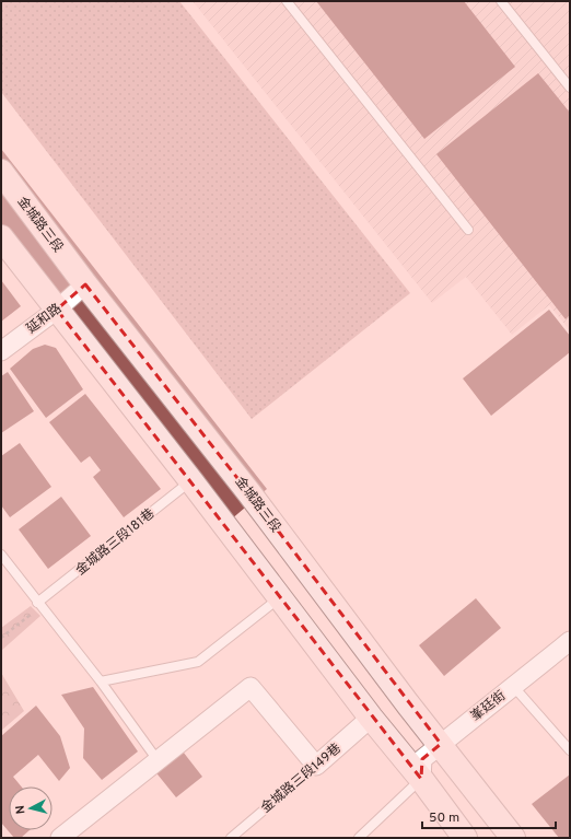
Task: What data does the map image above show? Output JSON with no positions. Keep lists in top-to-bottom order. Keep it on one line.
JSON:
{"streets":{"main road":["金城路三段"],"street":["延和路","峯廷街","金城路三段149巷"],"lane":["金城路三段181巷"]},"crossings":[["金城路三段","延和路"],["金城路三段","峯廷街"]],"scale_bar":"50 m","north":"left"}
